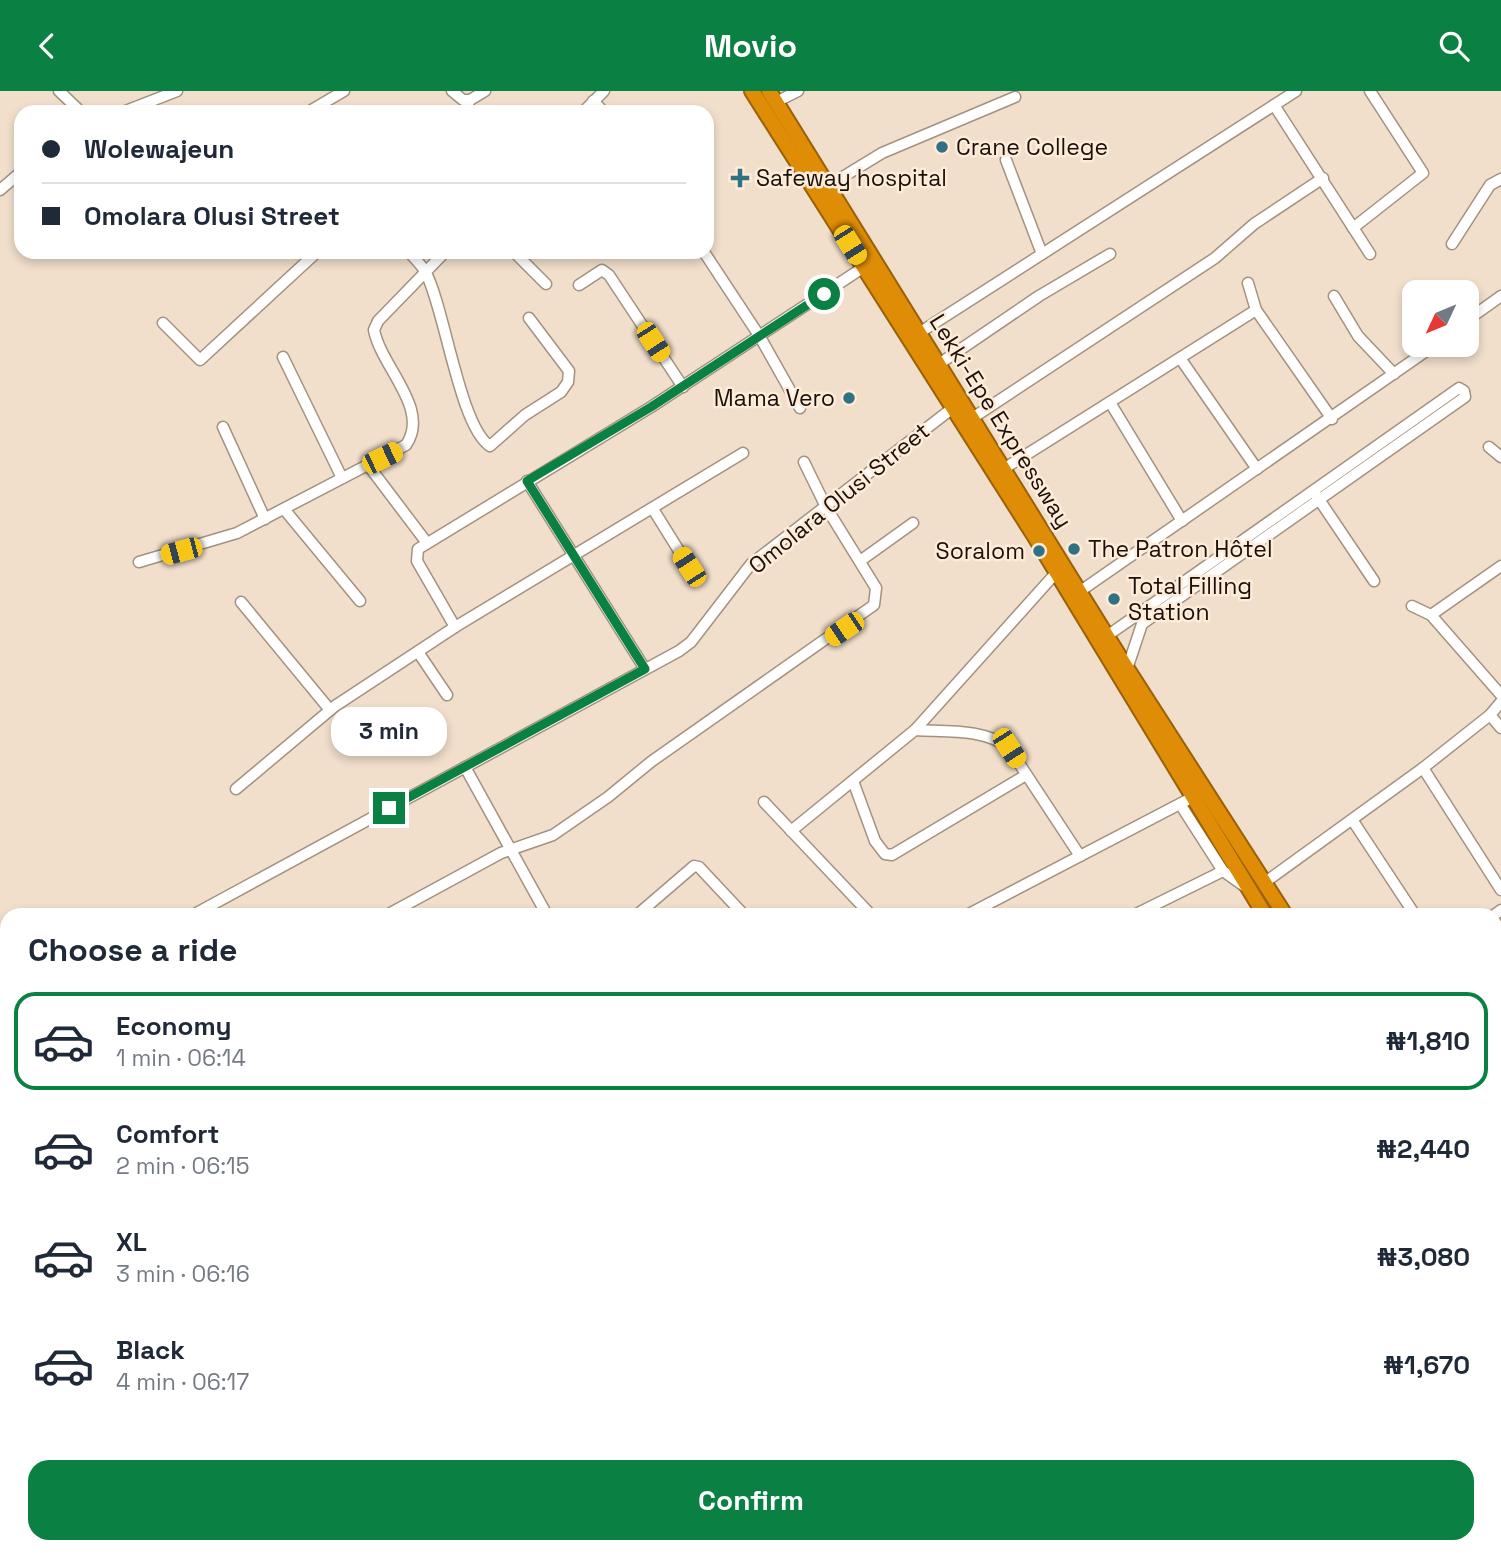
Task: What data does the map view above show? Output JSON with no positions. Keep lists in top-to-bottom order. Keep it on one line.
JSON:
{"streets":{"highway":["Lekki-Epe Expressway"],"street":["Omolara Olusi Street"]},"crossings":[["Lekki-Epe Expressway","Omolara Olusi Street"]],"places":{"other":["Crane College","Mama Vero","The Patron Hôtel","Soralom","Total Filling Station"],"health":["Safeway hospital"]},"north":"bottom left","page":{"header":"Movio","banner":["Wolewajeun","Omolara Olusi Street"],"bubble":"3 min","heading":"Choose a ride","list":[{"name":"Economy","note":"1 min · 06:14","value":"₦1,810"},{"name":"Comfort","note":"2 min · 06:15","value":"₦2,440"},{"name":"XL","note":"3 min · 06:16","value":"₦3,080"},{"name":"Black","note":"4 min · 06:17","value":"₦1,670"}],"buttons":"Confirm"}}
